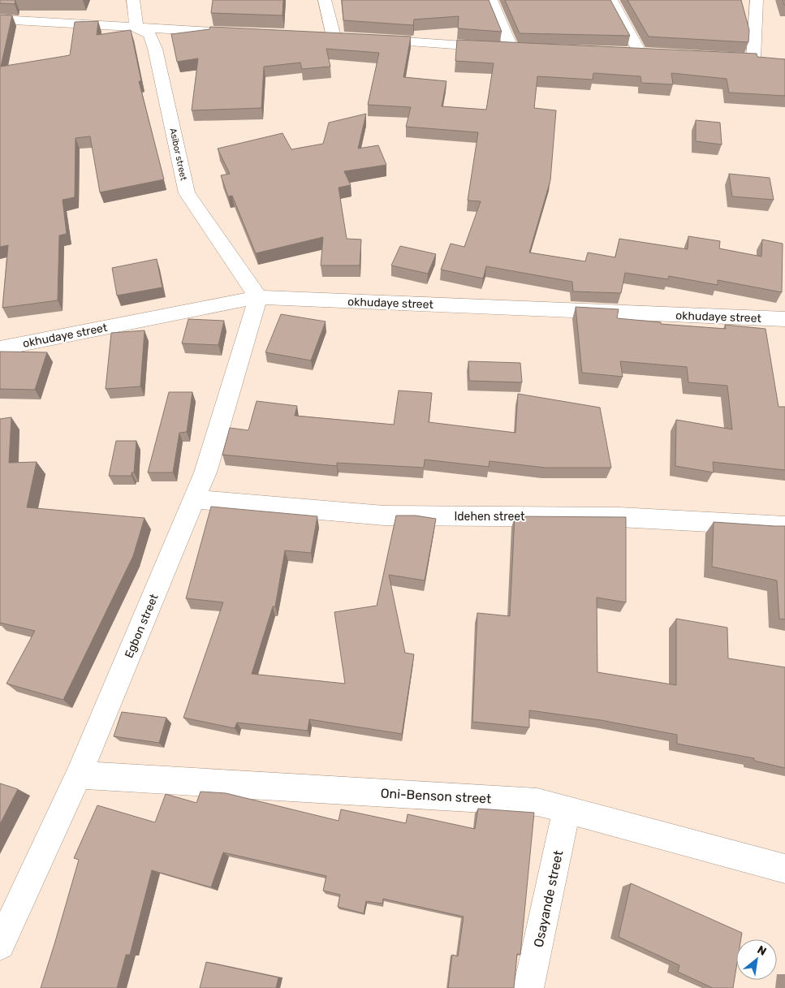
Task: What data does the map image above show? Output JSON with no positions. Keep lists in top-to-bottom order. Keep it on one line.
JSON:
{"streets":{"street":["Asibor street","okhudaye street","Idehen street","Egbon street","Oni-Benson street","Osayande street"]},"crossings":[["Asibor street","okhudaye street"],["Asibor street","Egbon street"],["okhudaye street","Egbon street"],["Idehen street","Egbon street"],["Egbon street","Oni-Benson street"],["Oni-Benson street","Osayande street"]],"north":"top right"}
